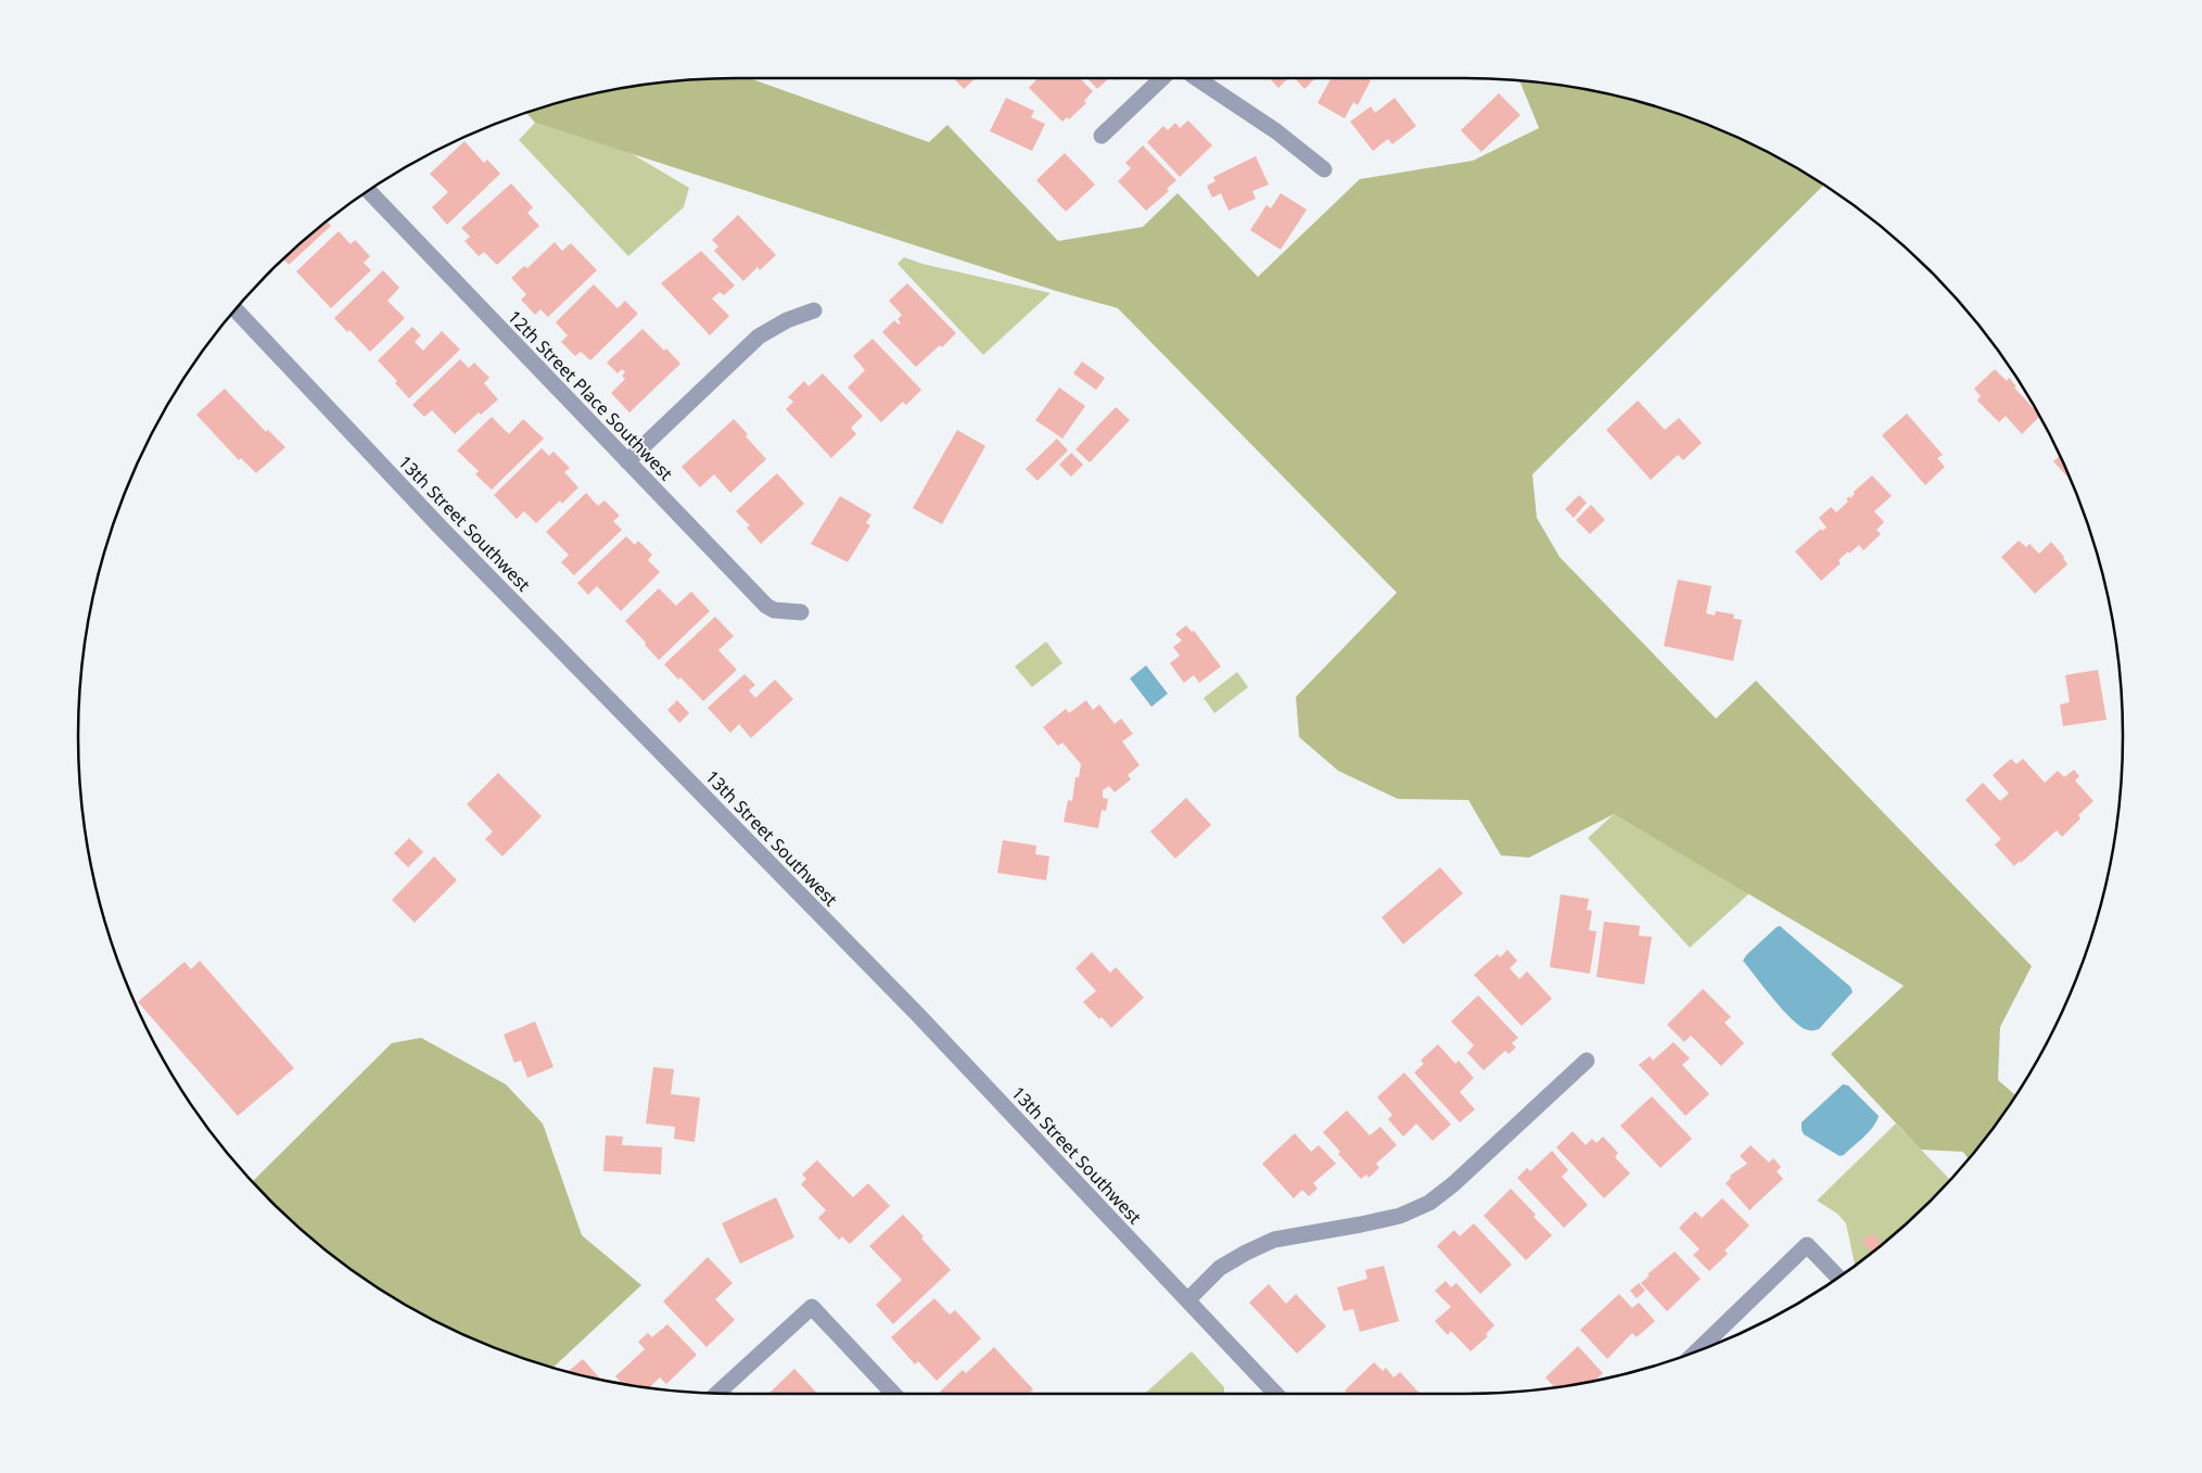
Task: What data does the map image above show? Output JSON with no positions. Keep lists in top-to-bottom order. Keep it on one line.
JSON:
{"streets":{"street":["12th Street Place Southwest","13th Street Southwest"]}}
